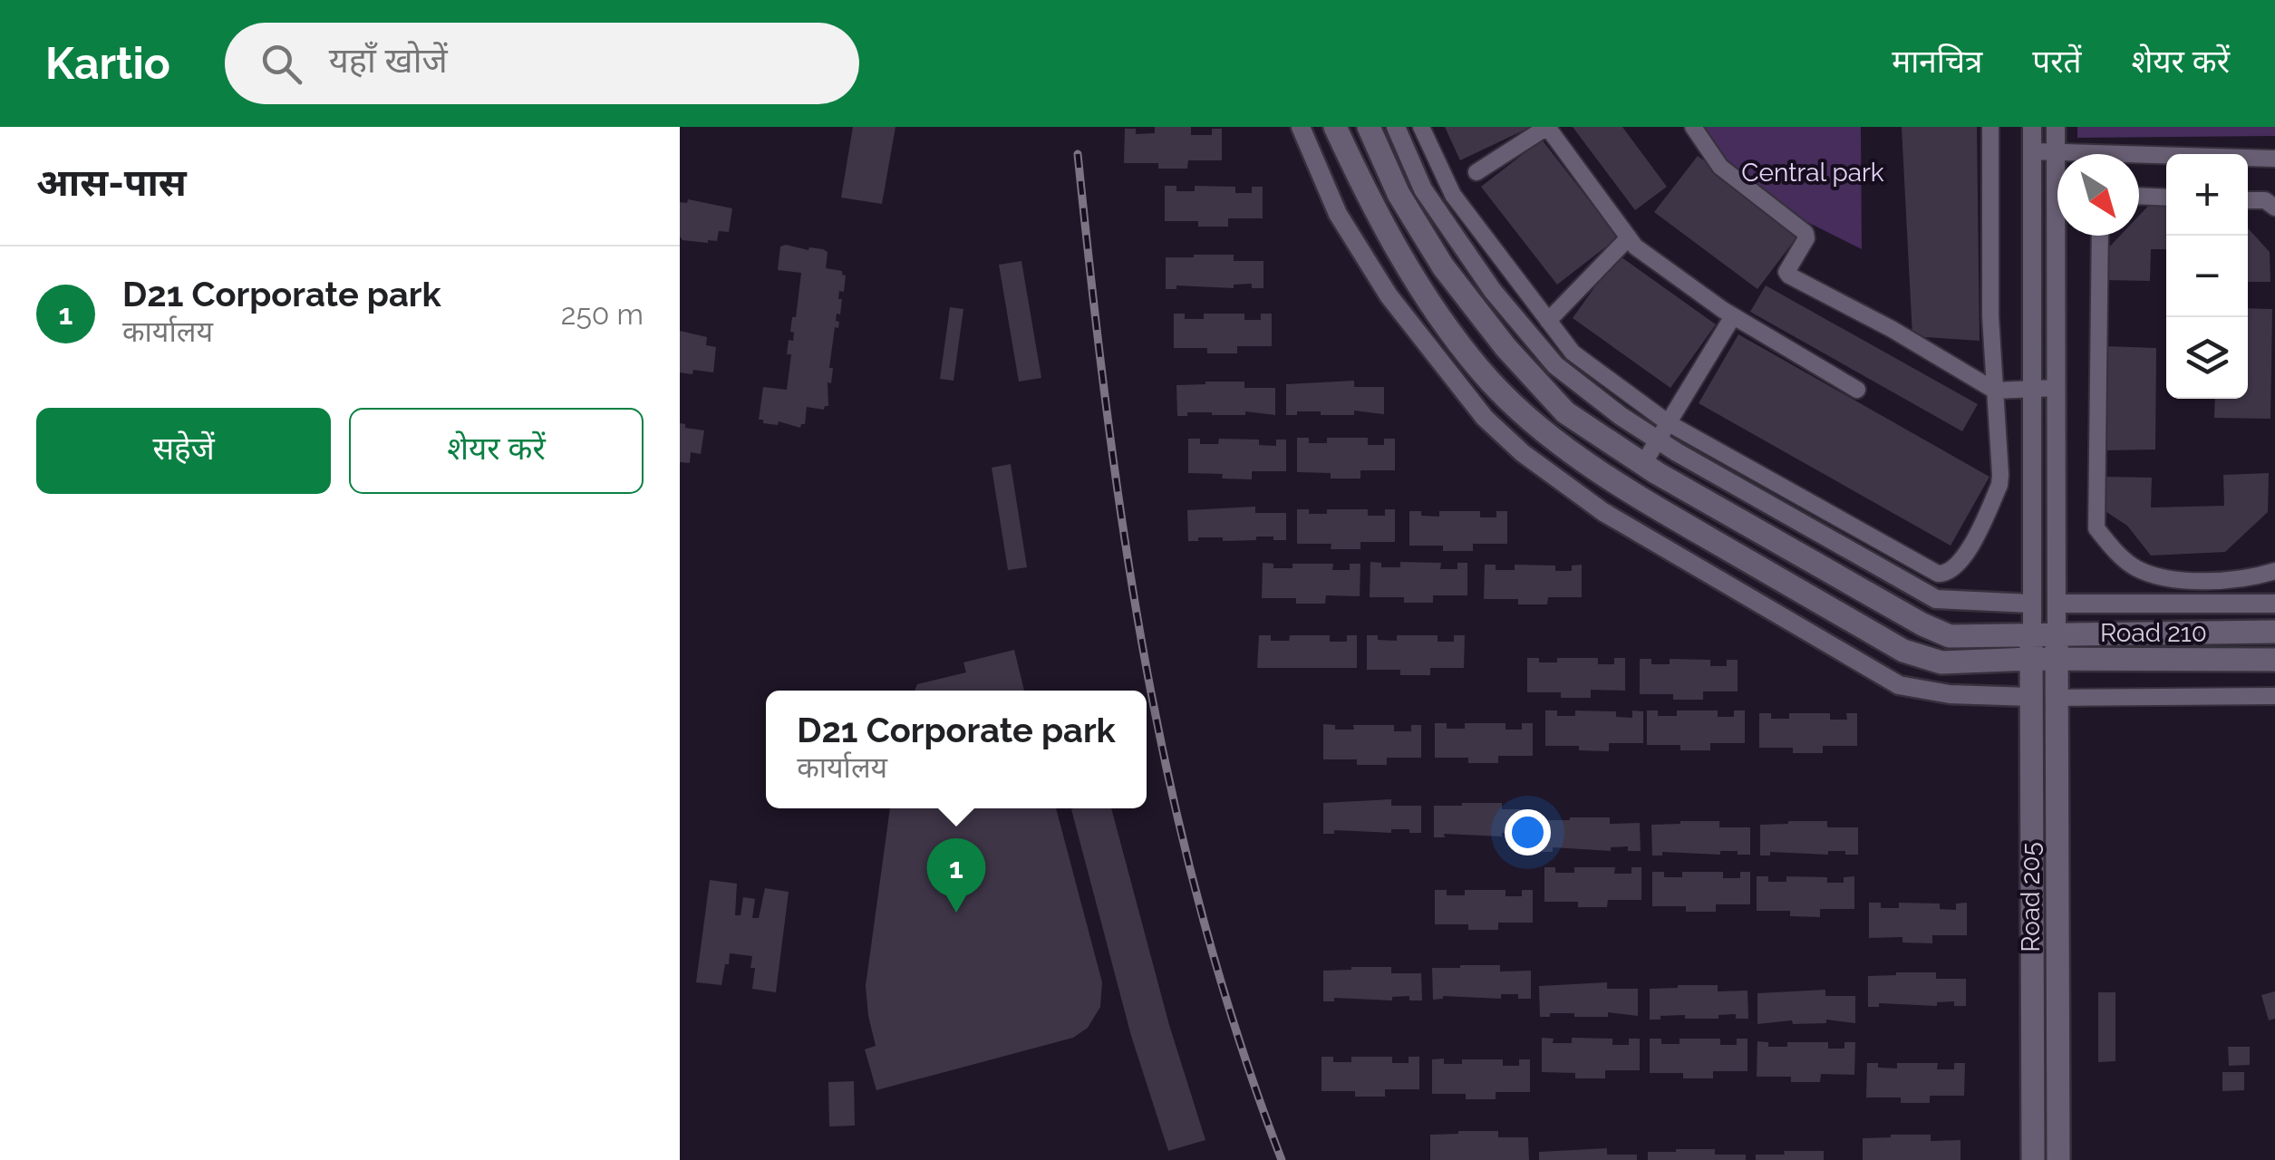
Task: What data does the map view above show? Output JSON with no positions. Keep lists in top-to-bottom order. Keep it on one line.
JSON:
{"streets":{"main road":["Road 210","Road 205"]},"crossings":[["Road 210","Road 205"]],"parks":["Central park"],"north":"bottom right","page":{"header":"Kartio","search":"यहाँ खोजें","nav":["मानचित्र","परतें","शेयर करें"],"heading":"आस-पास","map_buttons":["+","−"],"list":[{"mark":"1","name":"D21 Corporate park","note":"कार्यालय","value":"250 m"}],"buttons":["सहेजें","शेयर करें"],"popup":["D21 Corporate park","कार्यालय"],"pins":"1"}}
